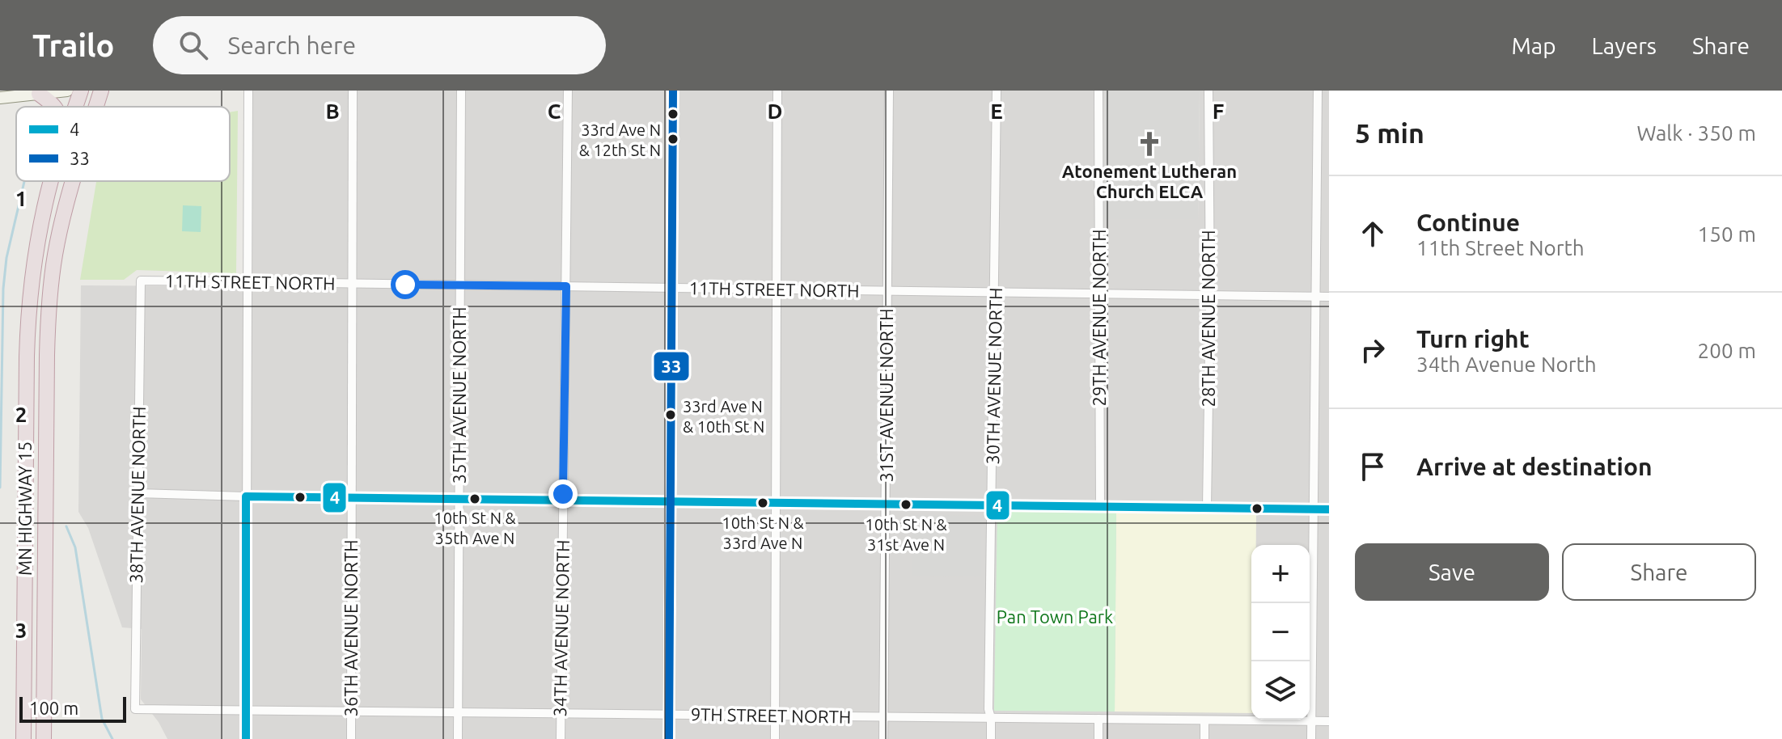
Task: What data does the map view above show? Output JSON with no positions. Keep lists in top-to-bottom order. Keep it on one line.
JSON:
{"streets":{"highway":["MN HIGHWAY 15"],"street":["11TH STREET NORTH","29TH AVENUE NORTH","28TH AVENUE NORTH","30TH AVENUE NORTH","35TH AVENUE NORTH","31ST AVENUE NORTH","38TH AVENUE NORTH","36TH AVENUE NORTH","34TH AVENUE NORTH","9TH STREET NORTH"]},"crossings":[["11TH STREET NORTH","29TH AVENUE NORTH"],["11TH STREET NORTH","28TH AVENUE NORTH"],["11TH STREET NORTH","30TH AVENUE NORTH"],["11TH STREET NORTH","35TH AVENUE NORTH"],["11TH STREET NORTH","31ST AVENUE NORTH"],["11TH STREET NORTH","38TH AVENUE NORTH"],["11TH STREET NORTH","36TH AVENUE NORTH"],["11TH STREET NORTH","34TH AVENUE NORTH"],["30TH AVENUE NORTH","9TH STREET NORTH"],["35TH AVENUE NORTH","9TH STREET NORTH"],["31ST AVENUE NORTH","9TH STREET NORTH"],["38TH AVENUE NORTH","9TH STREET NORTH"],["36TH AVENUE NORTH","9TH STREET NORTH"],["34TH AVENUE NORTH","9TH STREET NORTH"]],"parks":["Pan Town Park"],"places":{"other":["33rd Ave N & 12th St N","33rd Ave N & 10th St N","10th St N & 35th Ave N","10th St N & 33rd Ave N","10th St N & 31st Ave N"],"church":["Atonement Lutheran Church ELCA"]},"lines":["transit line 33","transit line 4"],"legend":["4","33"],"scale_bar":"100 m","page":{"header":"Trailo","search":"Search here","nav":["Map","Layers","Share"],"heading":["5 min","Walk · 350 m"],"list":[["Continue","11th Street North","150 m"],["Turn right","34th Avenue North","200 m"],"Arrive at destination"],"buttons":["Save","Share"],"map_buttons":["+","−"],"scale":"100 m"},"grid":{"columns":["B","C","D","E","F"],"rows":["1","2","3"]}}
